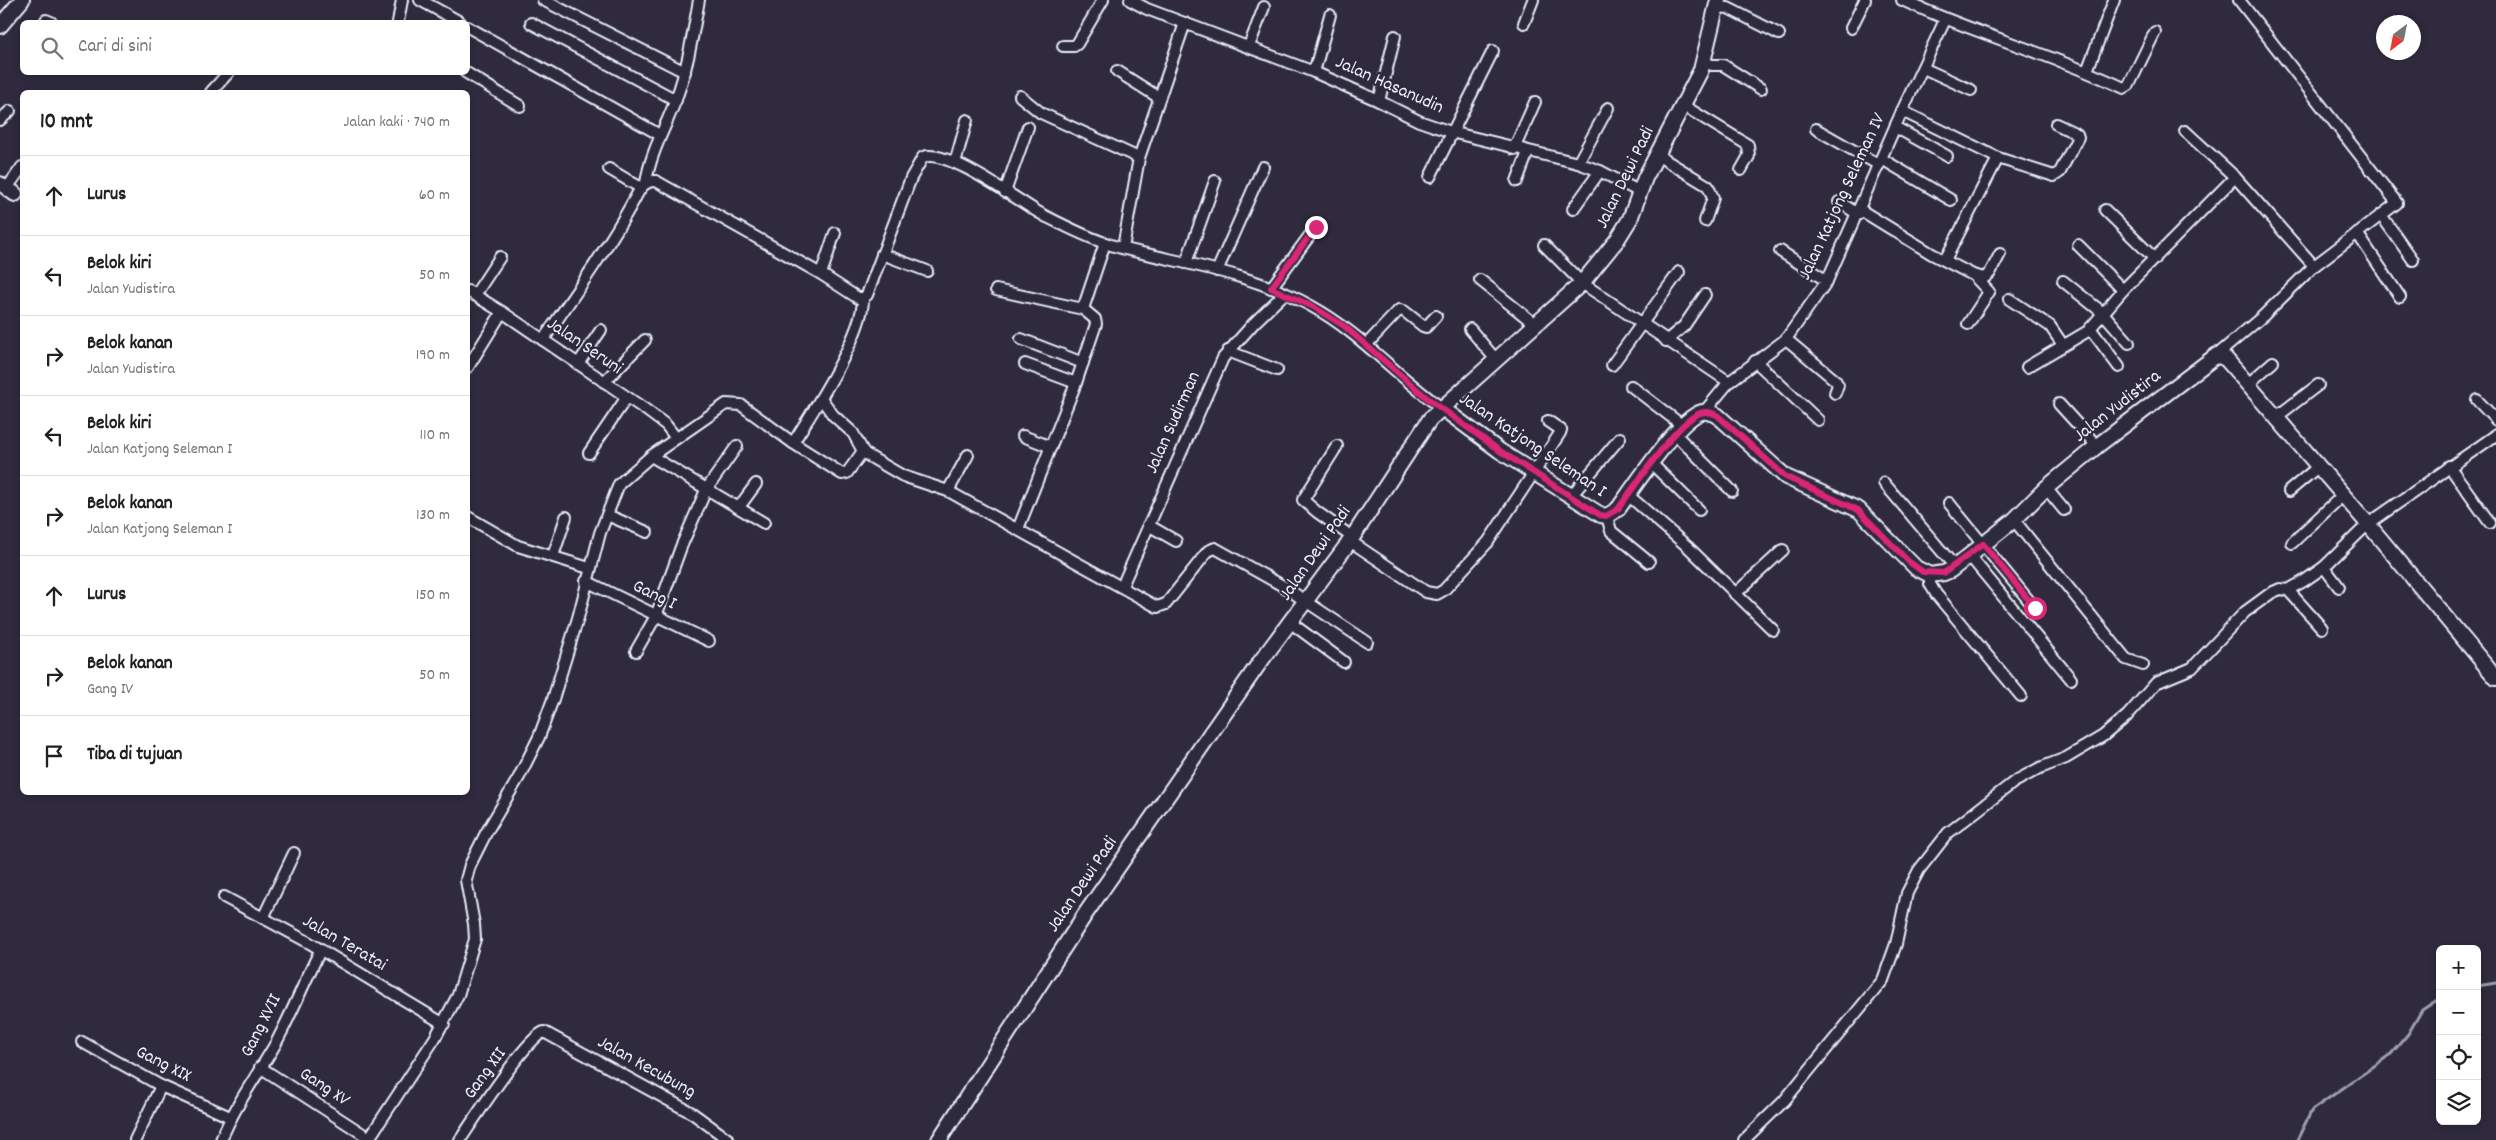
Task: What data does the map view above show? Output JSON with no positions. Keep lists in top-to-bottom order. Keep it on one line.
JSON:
{"streets":{"street":["Jalan Hasanudin","Jalan Dewi Padi","Jalan Katjong Seleman IV","Jalan Seruni","Jalan Yudistira","Jalan Sudirman","Jalan Katjong Seleman I","Gang I","Jalan Teratai","Gang XVII","Gang XIX","Jalan Kecubung","Gang XII","Gang XV"]},"crossings":[["Jalan Hasanudin","Jalan Dewi Padi"],["Jalan Dewi Padi","Jalan Katjong Seleman I"],["Jalan Katjong Seleman IV","Jalan Katjong Seleman I"],["Jalan Teratai","Gang XVII"],["Gang XVII","Gang XIX"],["Gang XVII","Gang XV"],["Jalan Kecubung","Gang XII"]],"north":"bottom left","page":{"search":"Cari di sini","heading":["10 mnt","Jalan kaki · 740 m"],"list":[["Lurus","60 m"],["Belok kiri","Jalan Yudistira","50 m"],["Belok kanan","Jalan Yudistira","190 m"],["Belok kiri","Jalan Katjong Seleman I","110 m"],["Belok kanan","Jalan Katjong Seleman I","130 m"],["Lurus","150 m"],["Belok kanan","Gang IV","50 m"],"Tiba di tujuan"],"map_buttons":["+","−"]}}
